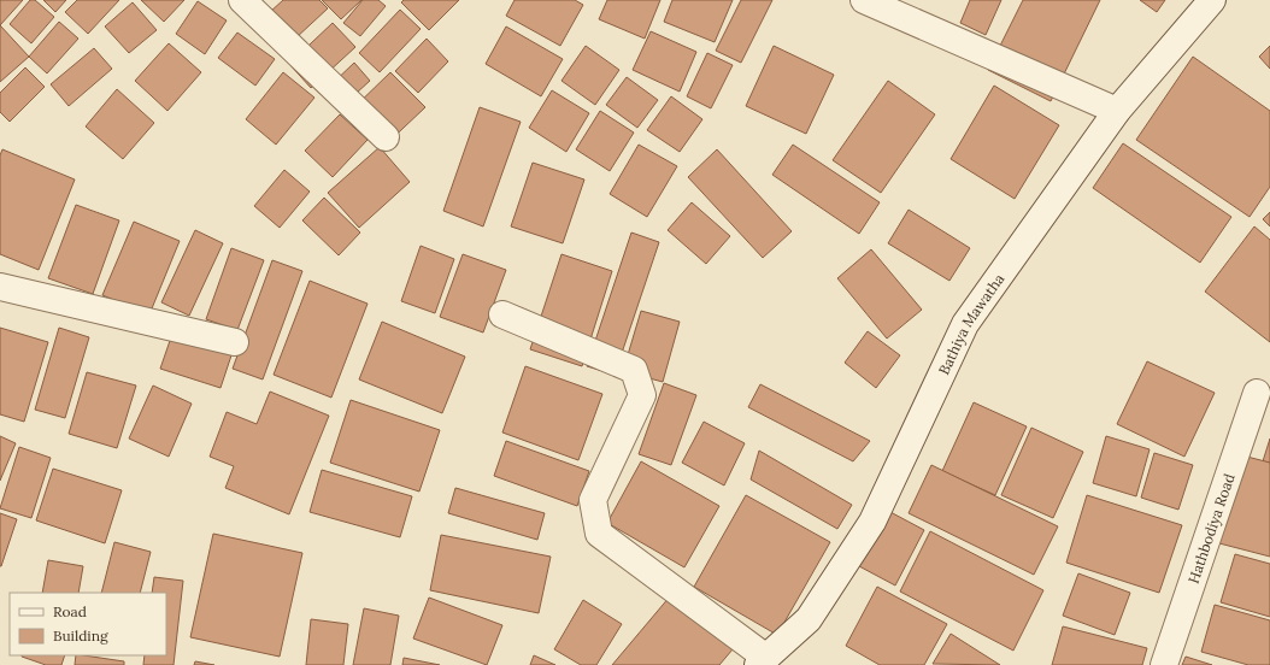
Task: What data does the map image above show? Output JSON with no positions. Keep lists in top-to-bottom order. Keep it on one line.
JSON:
{"streets":{"street":["Bathiya Mawatha","Hathbodiya Road"]},"legend":["Road","Building"]}
